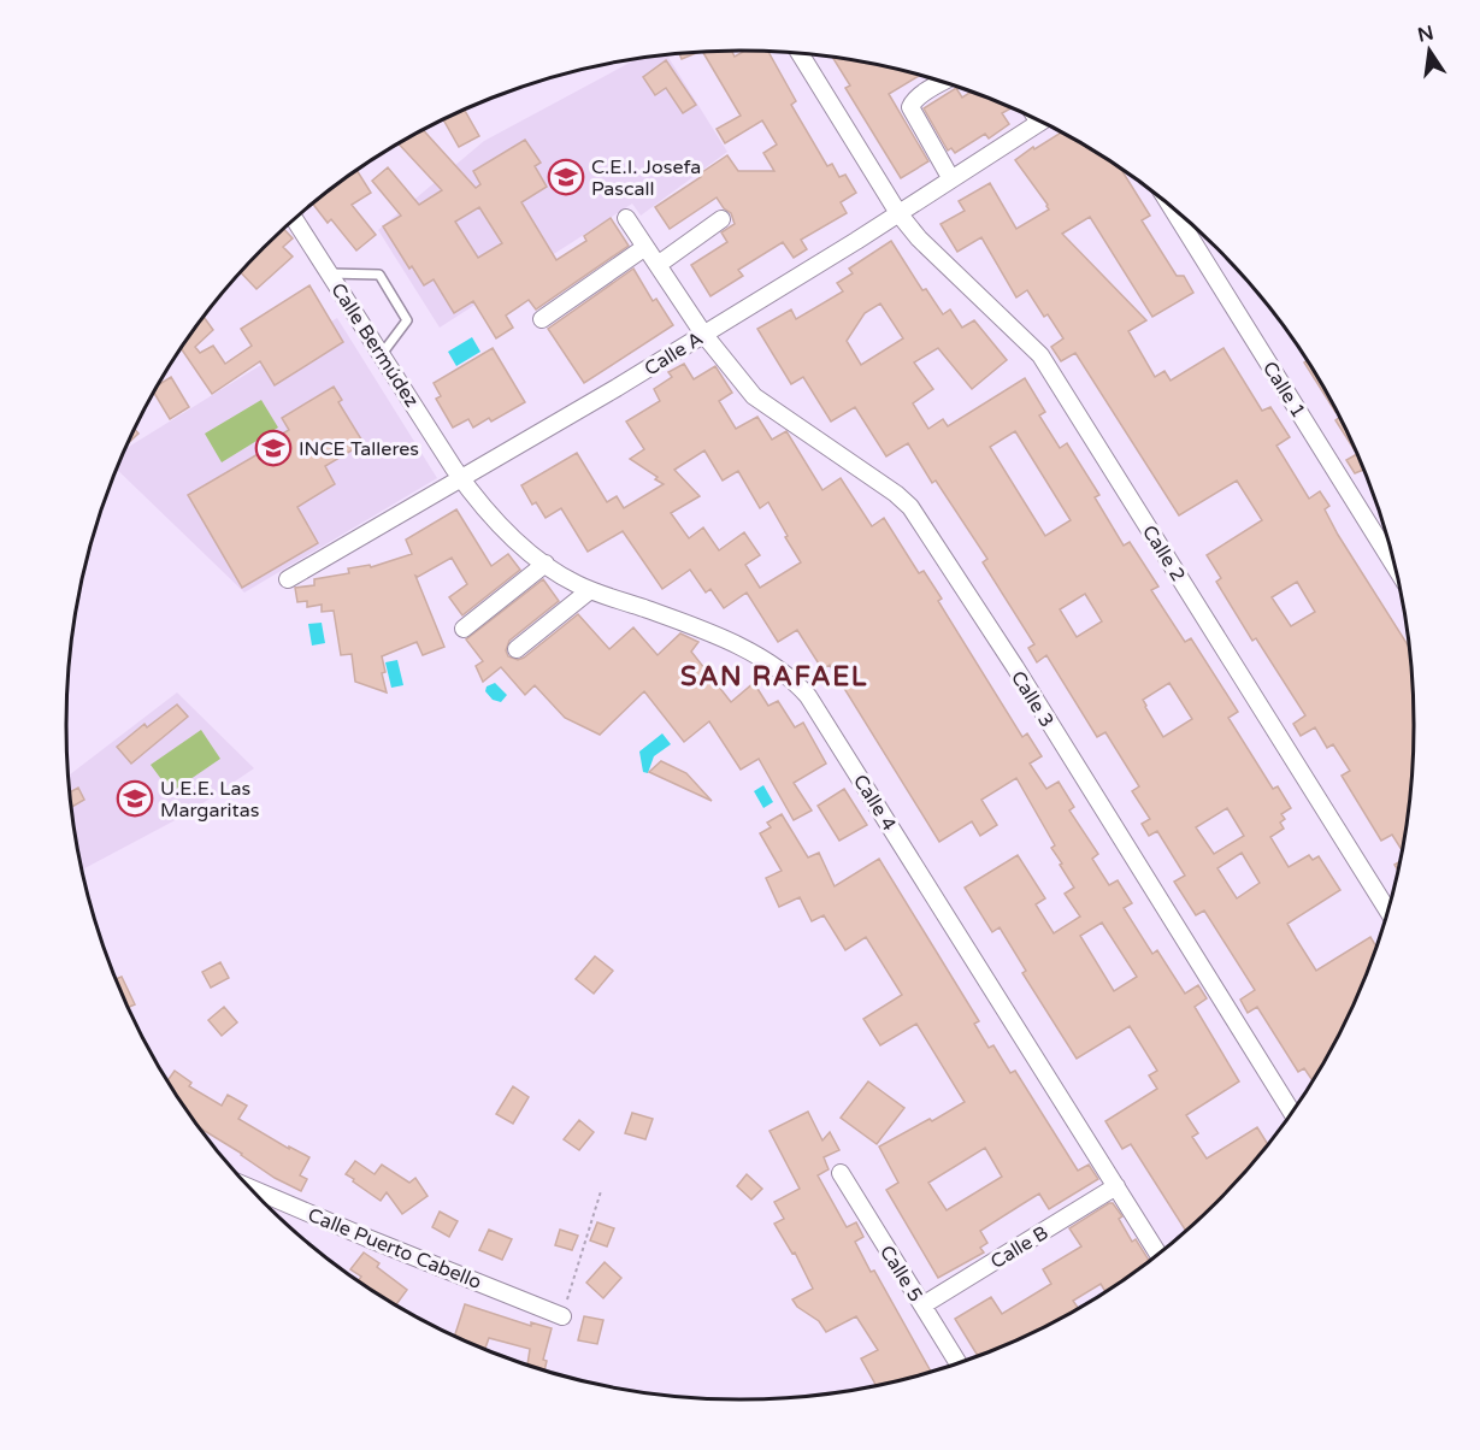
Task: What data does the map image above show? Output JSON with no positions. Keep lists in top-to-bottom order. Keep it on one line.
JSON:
{"streets":{"street":["Calle Bermúdez","Calle A","Calle 1","Calle 2","Calle 3","Calle 4","Calle B","Calle Puerto Cabello","Calle 5"]},"crossings":[["Calle Bermúdez","Calle A"],["Calle Bermúdez","Calle 4"],["Calle A","Calle 2"],["Calle A","Calle 3"],["Calle A","Calle 4"],["Calle 4","Calle B"],["Calle B","Calle 5"]],"districts":["SAN RAFAEL"],"places":{"school or university":["C.E.I. Josefa Pascall","INCE Talleres","U.E.E. Las Margaritas"]},"north":"top"}
